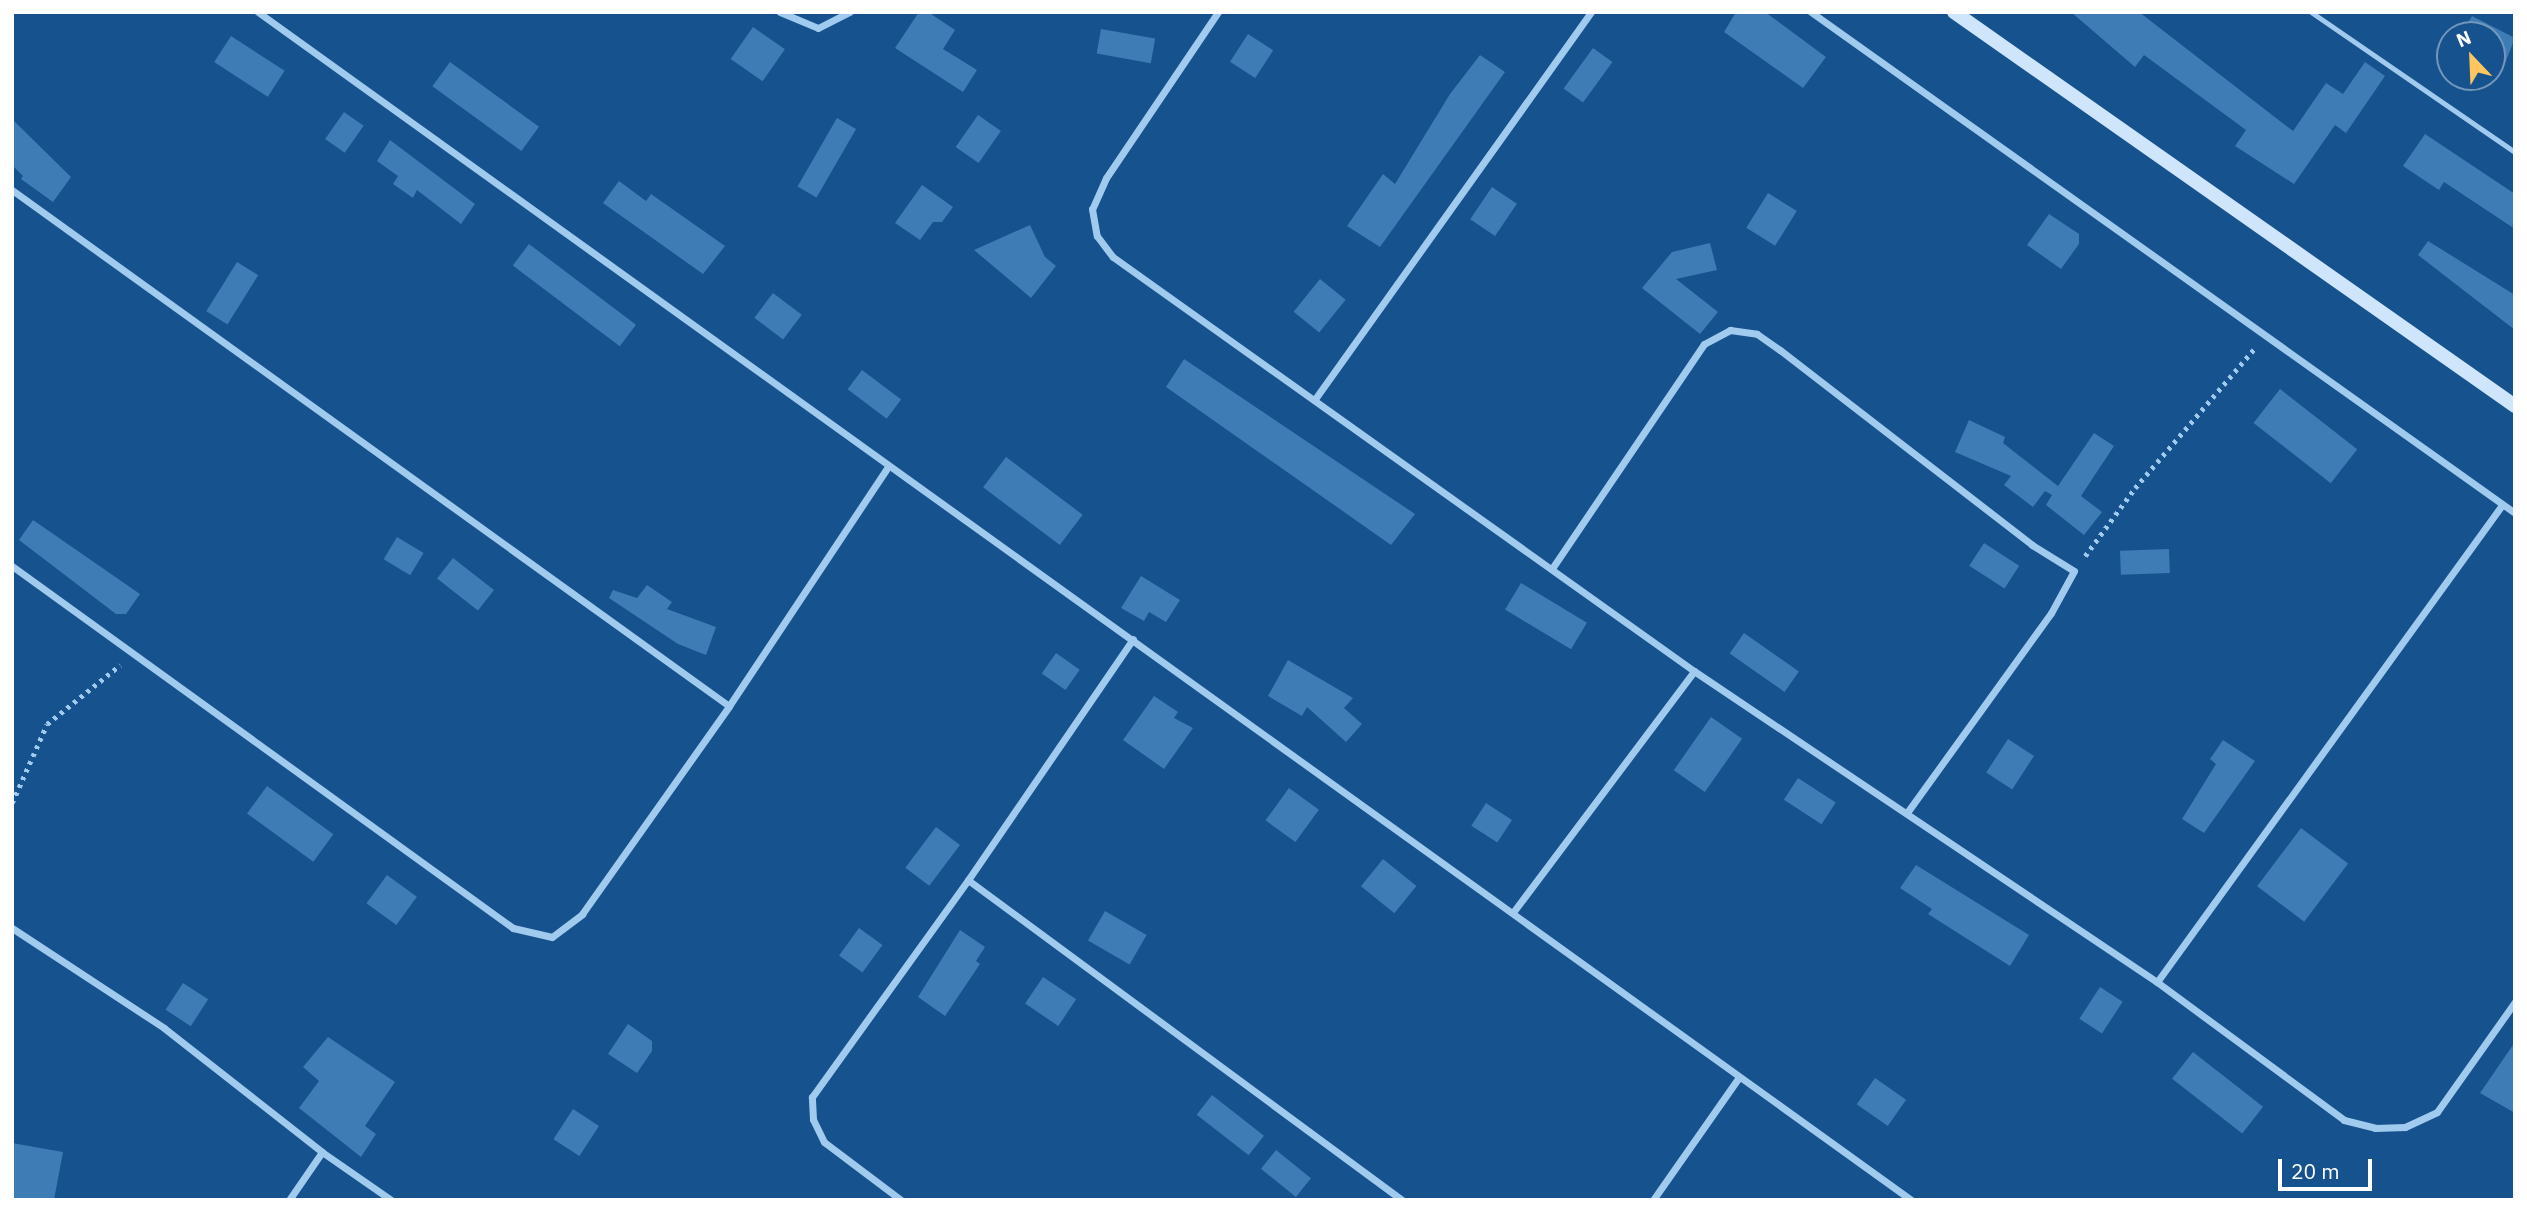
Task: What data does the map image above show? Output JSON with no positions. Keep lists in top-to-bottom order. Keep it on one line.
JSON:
{"scale_bar":"20 m","north":"top left"}
